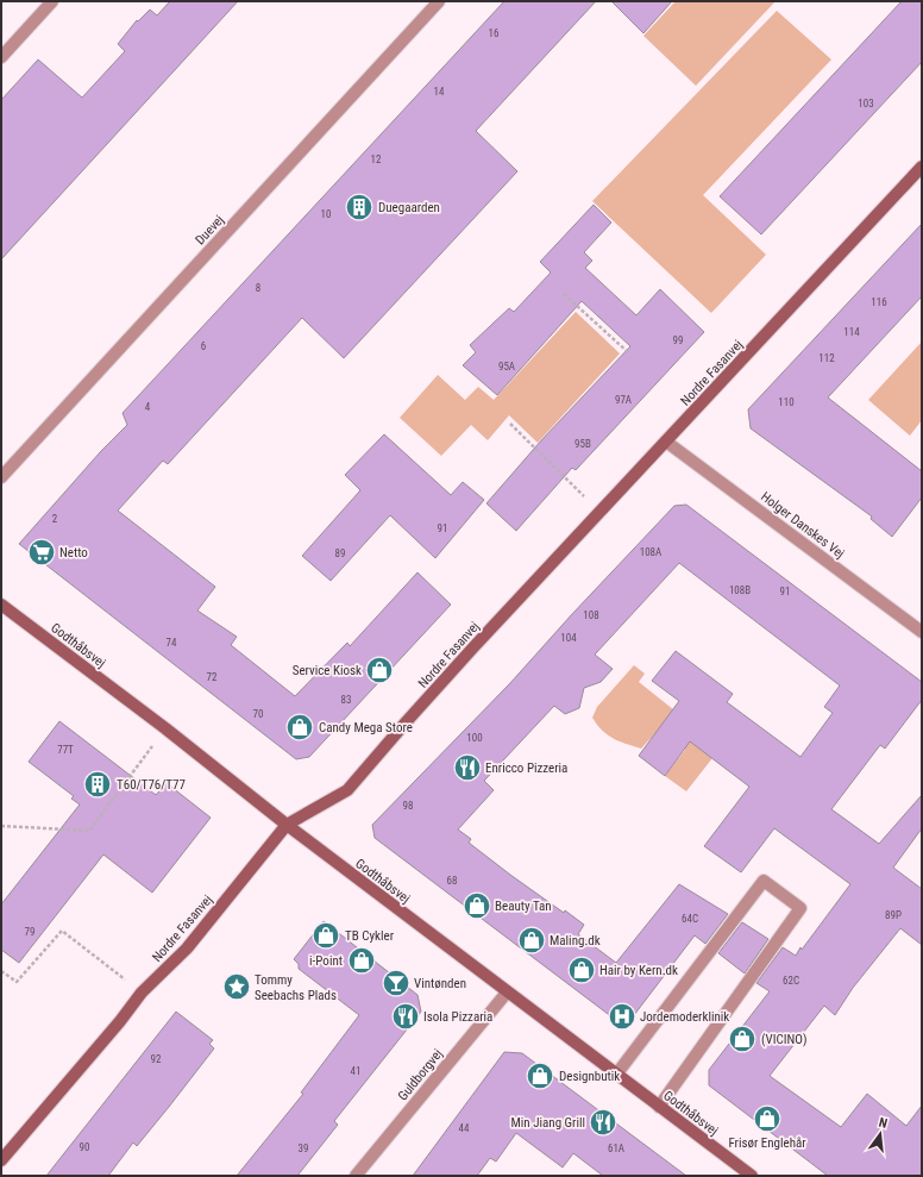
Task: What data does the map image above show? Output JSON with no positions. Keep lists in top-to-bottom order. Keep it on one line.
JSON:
{"streets":{"street":["Duevej","Nordre Fasanvej","Holger Danskes Vej","Godthåbsvej","Guldborgvej"]},"crossings":[["Nordre Fasanvej","Holger Danskes Vej"],["Nordre Fasanvej","Godthåbsvej"],["Godthåbsvej","Guldborgvej"]],"places":{"building":["Duegaarden","T60/T76/T77"],"supermarket":["Netto"],"shop":["Service Kiosk","Candy Mega Store","Beauty Tan","TB Cykler","Maling.dk","i-Point","Hair by Kern.dk","(VICINO)","Designbutik","Frisør Englehår"],"restaurant":["Enricco Pizzeria","Isola Pizzaria","Min Jiang Grill"],"bar":["Vintønden"],"place":["Tommy Seebachs Plads"],"hospital":["Jordemoderklinik"]},"house_numbers":["16","14","103","12","10","8","116","114","99","6","112","95A","97A","110","4","95B","2","91","108A","89","108B","91","108","104","74","72","83","70","100","77T","98","68","89P","64C","79","62C","92","41","44","90","39","61A"],"north":"top"}
